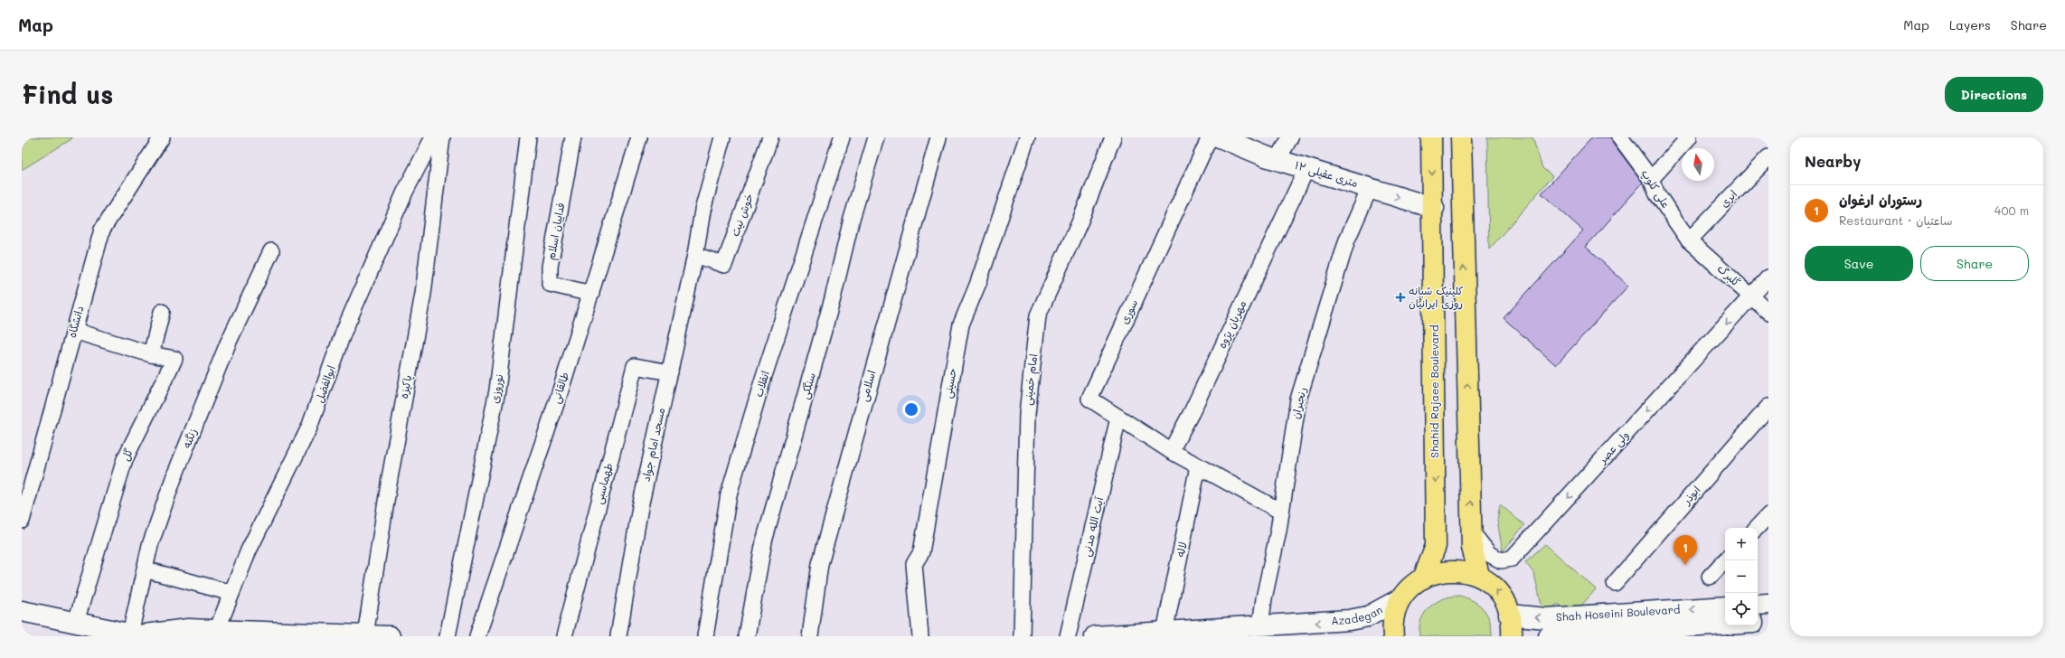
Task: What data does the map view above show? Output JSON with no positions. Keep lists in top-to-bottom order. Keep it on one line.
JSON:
{"streets":{"highway":["Shahid Rajaee Boulevard"],"street":["۱۲ متری عقیلی","علی کلوپ","ابری","خوش نیت","فداییان اسلام","گلبرگ","سوری","دانشگاه","مهربان پژوه","امام خمینی","حسینی","ابوالفضل","انقلاب","سنگکی","اسلامی","پاکیزه","طالقانی","نوروزی","رنجبران","زنگنه","مسجد امام جواد","ولی عصر","گل","طهماسبی","ابوذر","آیت الله مدنی","لاله","Shah Hoseini Boulevard","Azadegan"]},"crossings":[["۱۲ متری عقیلی","مهربان پژوه"],["۱۲ متری عقیلی","Shahid Rajaee Boulevard"],["۱۲ متری عقیلی","رنجبران"],["علی کلوپ","ابری"],["علی کلوپ","گلبرگ"],["ابری","گلبرگ"],["خوش نیت","مسجد امام جواد"],["فداییان اسلام","طالقانی"],["گلبرگ","ولی عصر"],["سوری","مهربان پژوه"],["سوری","آیت الله مدنی"],["رنجبران","Azadegan"],["مسجد امام جواد","طهماسبی"],["لاله","Azadegan"]],"one_way":["ولی عصر","Azadegan"],"places":{"health":["کلینیک شبانه روزی ایرانیان"]},"north":"top","page":{"header":"Map","nav":["Map","Layers","Share"],"buttons":["Directions",["Save","Share"]],"title":"Find us","heading":"Nearby","list":[{"mark":"1","name":"رستوران ارغوان","note":"Restaurant · ساعتیان","value":"400 m"}],"map_buttons":["+","−"],"pins":"1"}}
